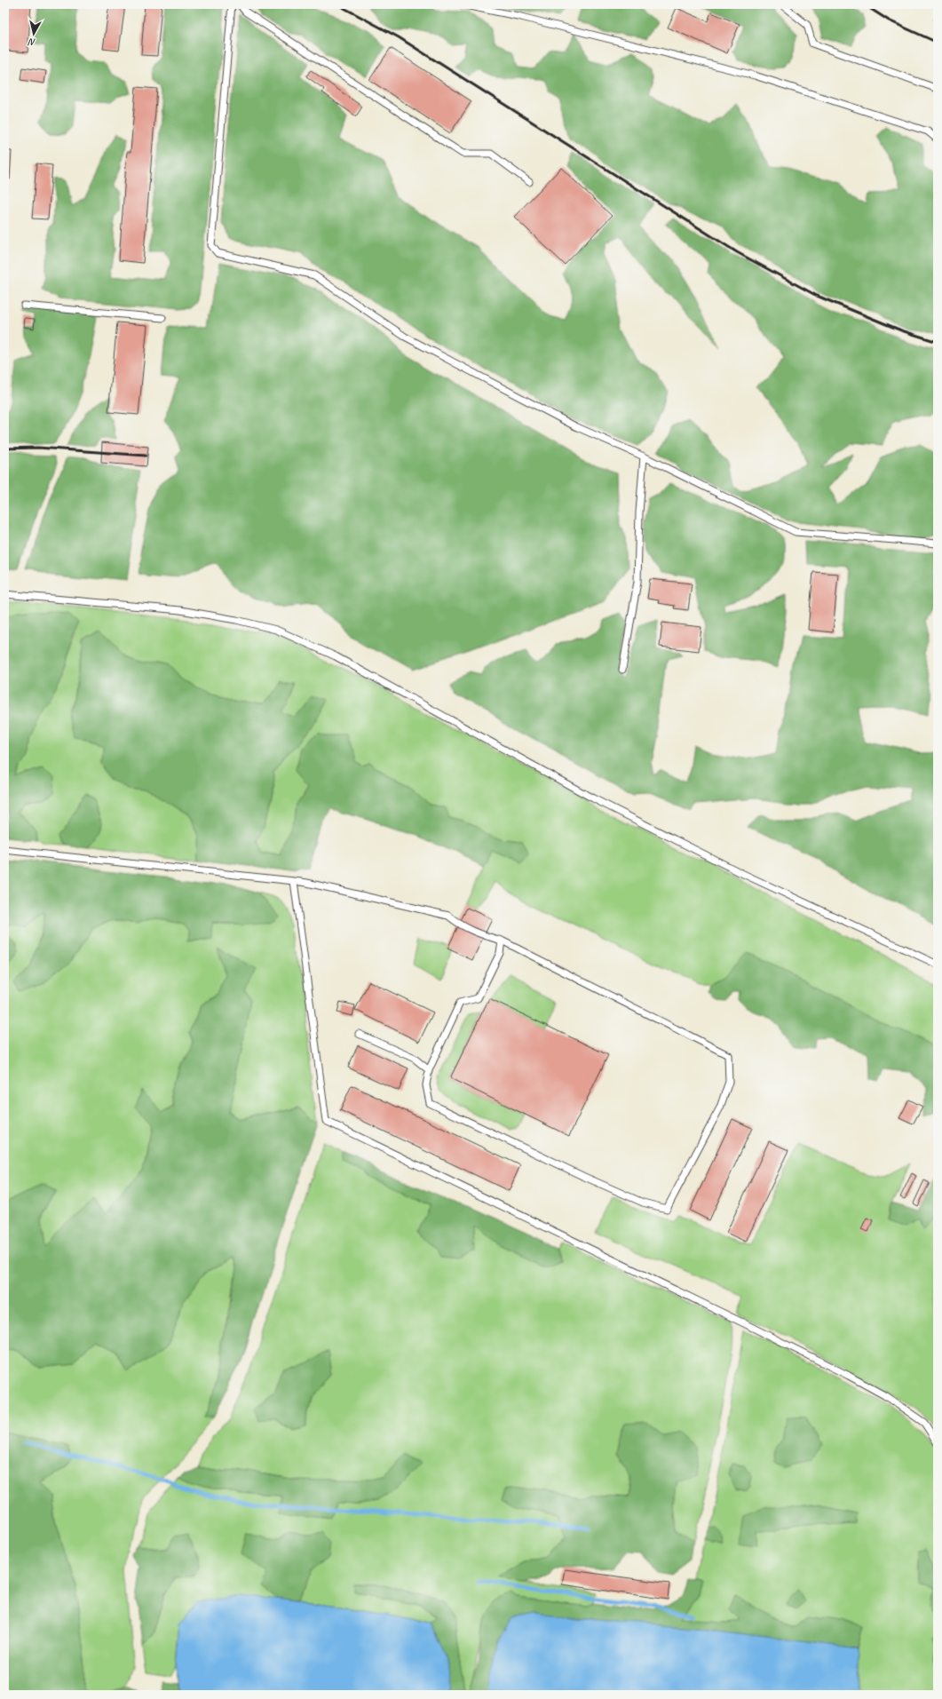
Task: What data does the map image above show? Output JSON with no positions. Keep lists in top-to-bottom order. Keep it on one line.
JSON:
{"north":"bottom"}
